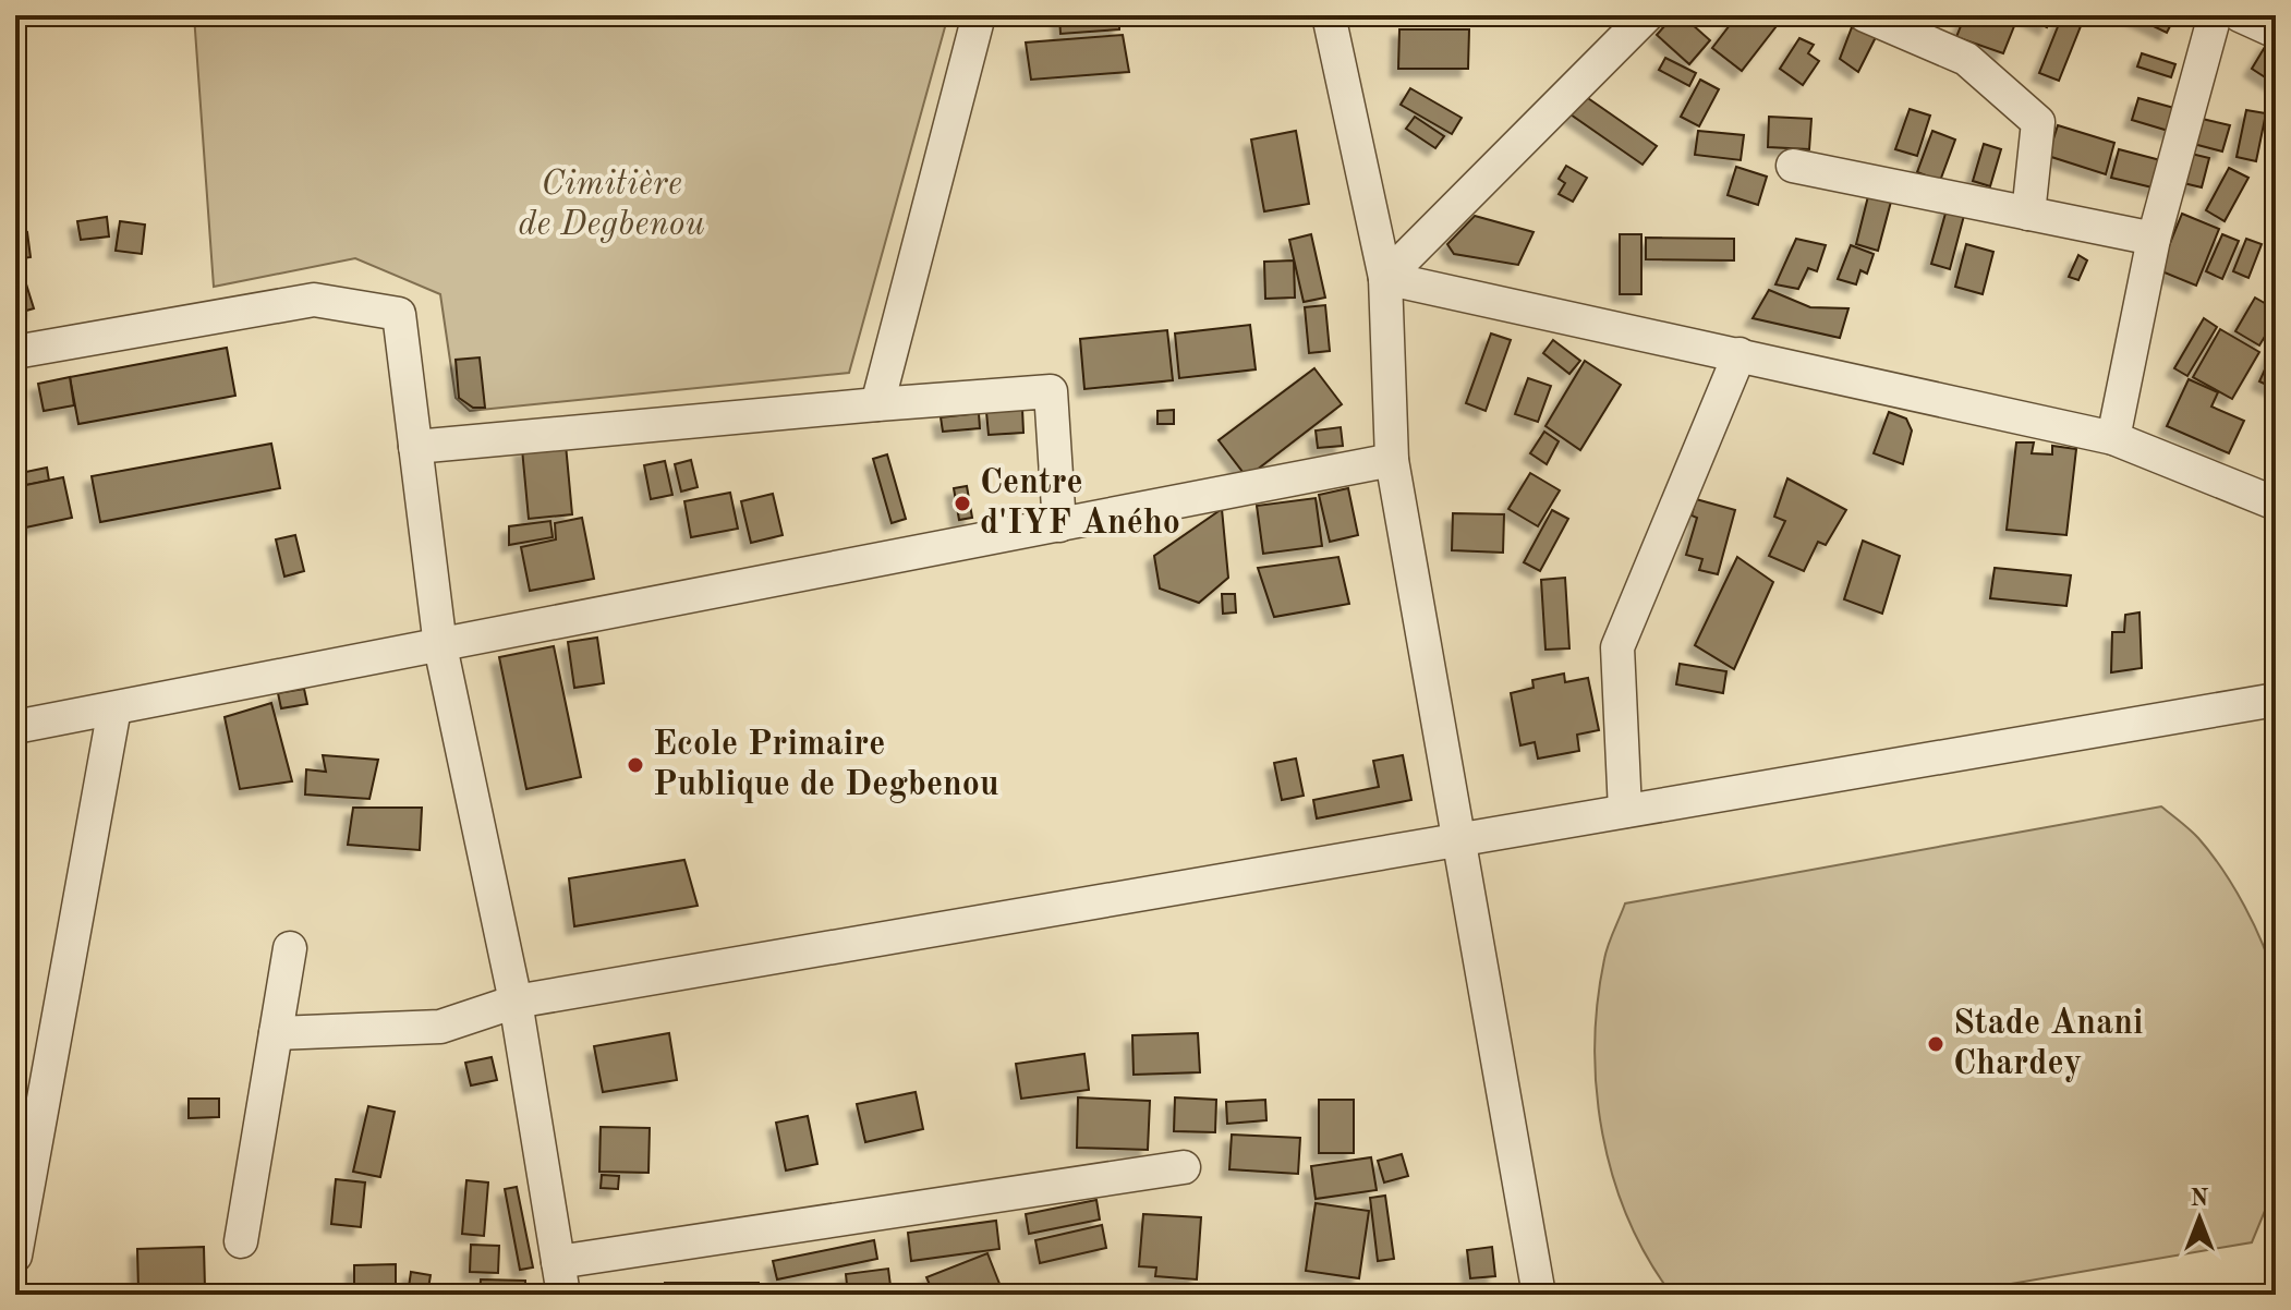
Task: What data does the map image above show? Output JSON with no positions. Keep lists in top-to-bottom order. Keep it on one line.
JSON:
{"parks":["Cimitière de Degbenou"],"places":["Centre d'IYF Aného","Ecole Primaire Publique de Degbenou","Stade Anani Chardey"],"north":"top"}
